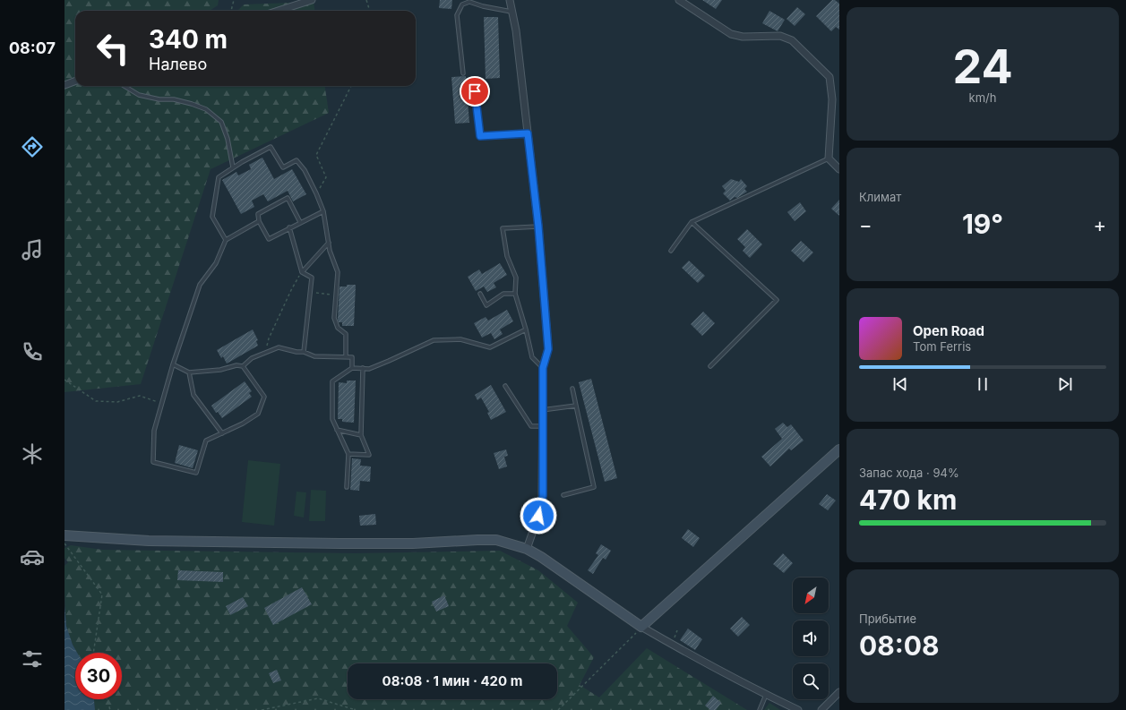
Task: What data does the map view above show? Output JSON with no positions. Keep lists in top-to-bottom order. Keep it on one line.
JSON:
{"north":"bottom left","page":{"tabs":"08:07","tile":[["24","km/h"],"Климат",["Запас хода · 94%","470 km"],["Прибытие","08:08"]],"turn":["340 m","Налево"],"heat":["−","19°","+"],"song":["Open Road","Tom Ferris"],"limit":"30","trip":"08:08 · 1 мин · 420 m"}}
